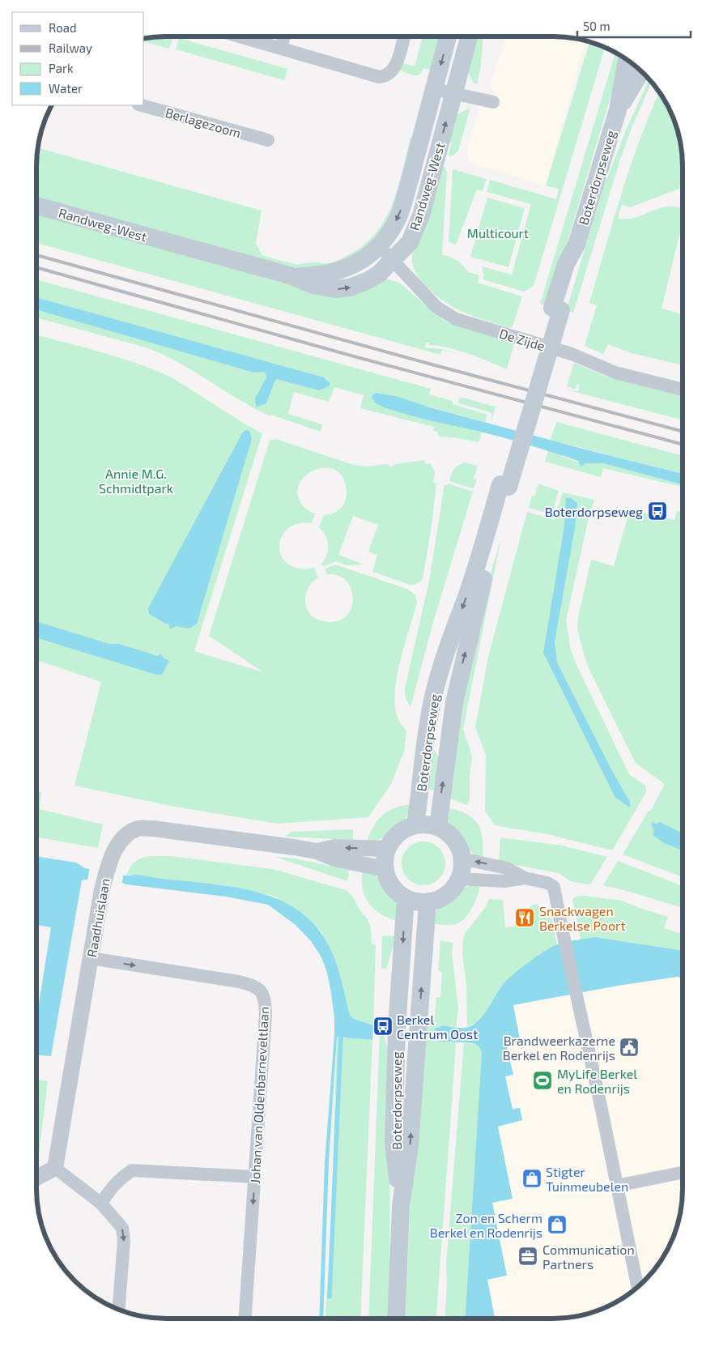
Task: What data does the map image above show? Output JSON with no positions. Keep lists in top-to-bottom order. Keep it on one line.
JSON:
{"streets":{"main road":["Boterdorpseweg","Randweg-West"],"street":["Berlagezoom","De Zijde","Raadhuislaan","Johan van Oldenbarneveltlaan"]},"crossings":[["Boterdorpseweg","Raadhuislaan"],["Randweg-West","De Zijde"],["Raadhuislaan","Johan van Oldenbarneveltlaan"]],"parks":["Multicourt","Annie M.G. Schmidtpark"],"places":{"bus stop":["Boterdorpseweg","Berkel Centrum Oost"],"restaurant":["Snackwagen Berkelse Poort"],"public building":["Brandweerkazerne Berkel en Rodenrijs"],"sports":["MyLife Berkel en Rodenrijs"],"shop":["Stigter Tuinmeubelen","Zon en Scherm Berkel en Rodenrijs"],"office":["Communication Partners"]},"legend":["Road","Railway","Park","Water"],"scale_bar":"50 m"}
